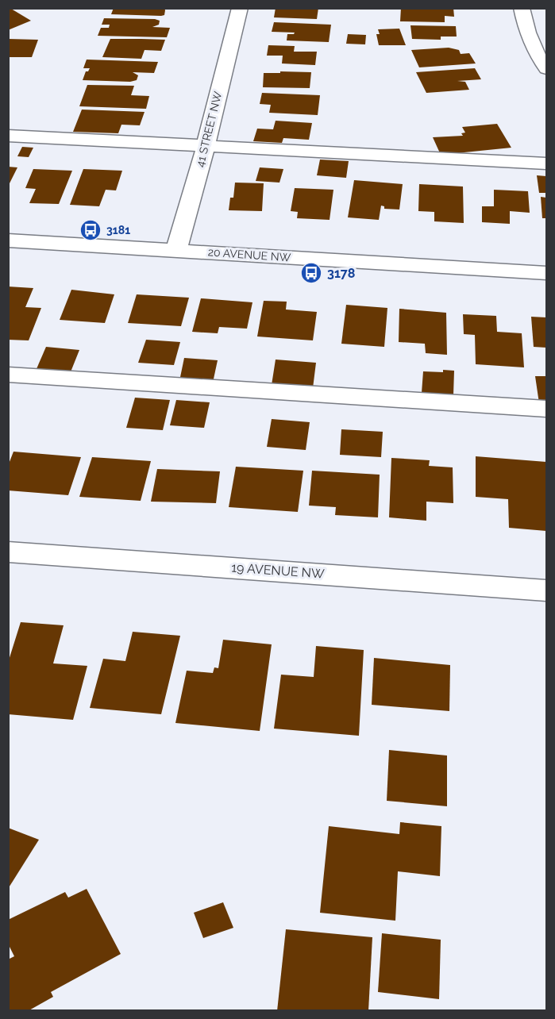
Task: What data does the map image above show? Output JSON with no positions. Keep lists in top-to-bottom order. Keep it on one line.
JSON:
{"streets":{"street":["41 STREET NW","20 AVENUE NW","19 AVENUE NW"]},"crossings":[["41 STREET NW","20 AVENUE NW"]],"places":{"bus stop":["3181","3178"]}}
